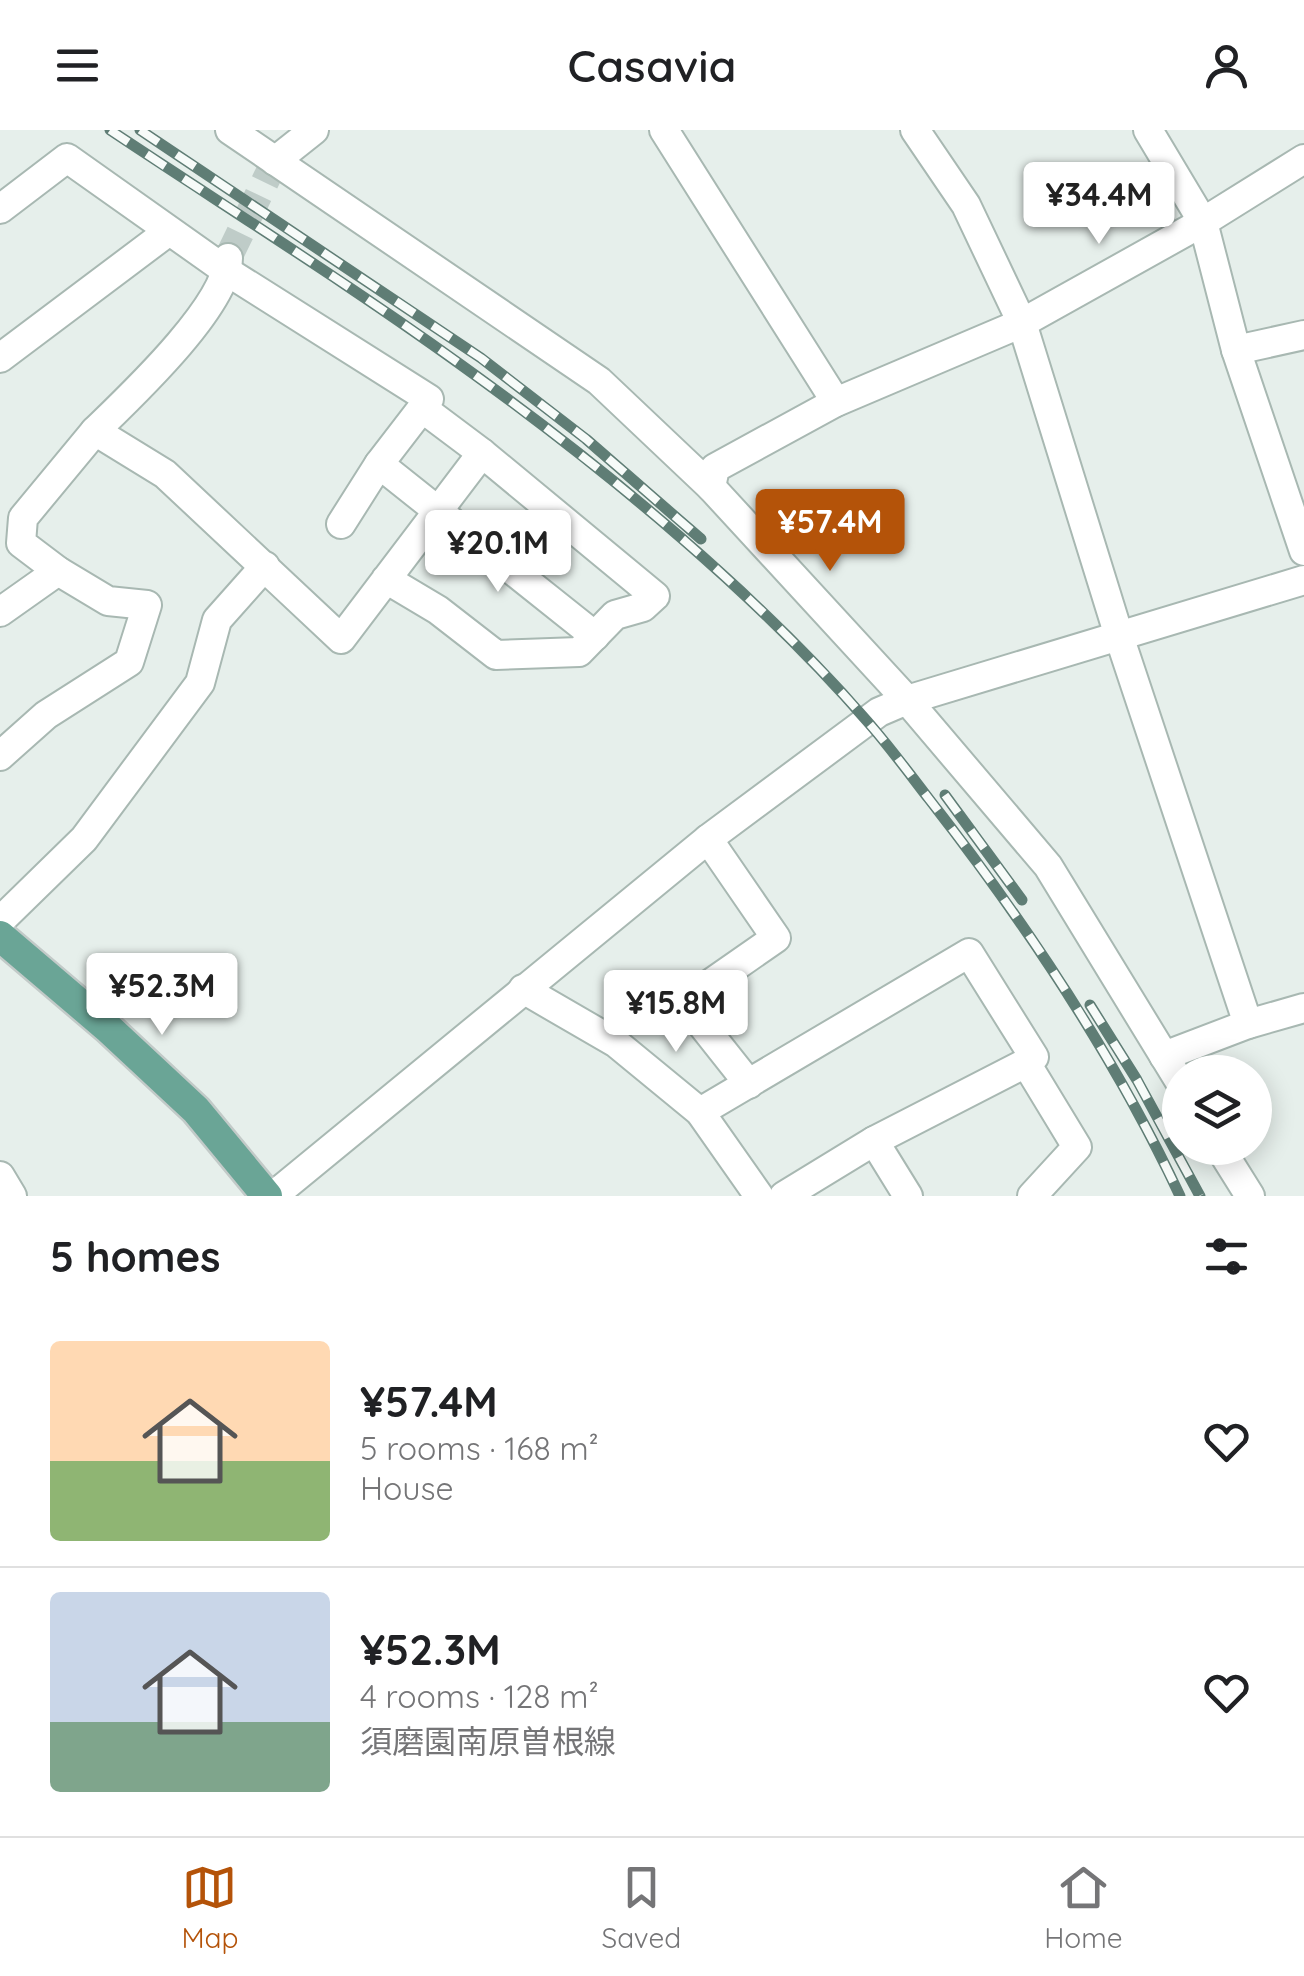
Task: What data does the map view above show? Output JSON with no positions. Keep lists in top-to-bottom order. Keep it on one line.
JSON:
{"page":{"header":"Casavia","price":["¥34.4M","¥57.4M","¥20.1M","¥52.3M","¥15.8M"],"heading":"5 homes","list":[{"name":"¥57.4M","note":"5 rooms · 168 m² · House"},{"name":"¥52.3M","note":"4 rooms · 128 m² · 須磨園南原曽根線"}],"tabs":["Map","Saved","Home"]}}
